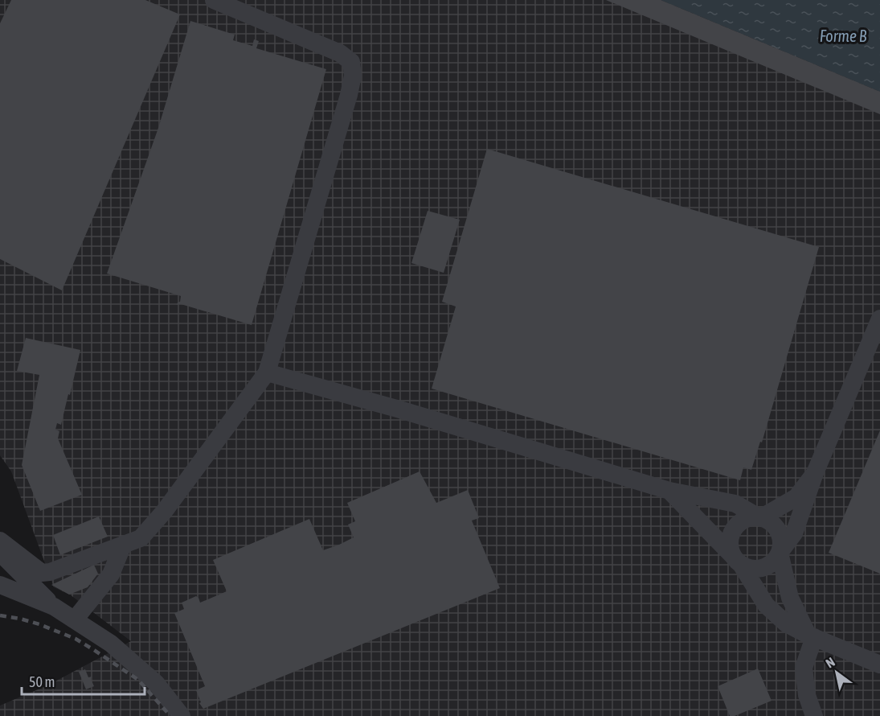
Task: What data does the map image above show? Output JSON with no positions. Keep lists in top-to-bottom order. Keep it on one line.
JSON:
{"water":["Forme B"],"scale_bar":"50 m","north":"top left"}
